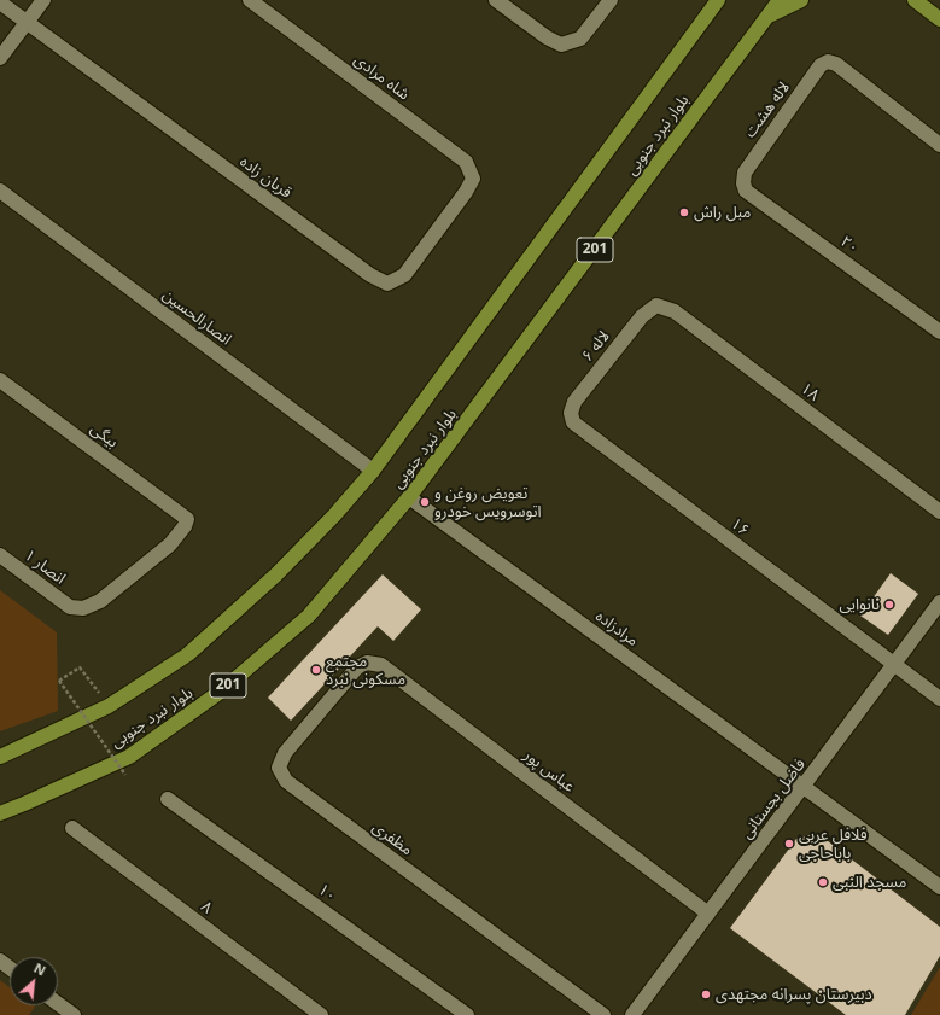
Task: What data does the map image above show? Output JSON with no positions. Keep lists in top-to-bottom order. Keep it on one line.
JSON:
{"streets":{"main road":["بلوار نبرد جنوبی","201"],"street":["شاه مرادی","لاله هشت","قربان زاده","۲۰","انصارالحسین","لاله ۶","۱۸","بیگی","۱۶","انصار ۱","مرادزاده","عباس پور","فاضل بجستانی","مظفری","۱۰","۸"]},"crossings":[["شاه مرادی","قربان زاده"],["لاله هشت","۲۰"],["بلوار نبرد جنوبی","انصارالحسین"],["بلوار نبرد جنوبی","مرادزاده"],["لاله ۶","۱۸"],["لاله ۶","۱۶"],["بیگی","انصار ۱"],["۱۶","فاضل بجستانی"],["مرادزاده","فاضل بجستانی"],["عباس پور","فاضل بجستانی"],["عباس پور","مظفری"]],"places":["مبل راش","تعویض روغن و اتوسرویس خودرو","نانوایی","مجتمع مسکونی نبرد","فلافل عربی باباحاجی","مسجد النبی","دبیرستان پسرانه مجتهدی"],"north":"top right"}
